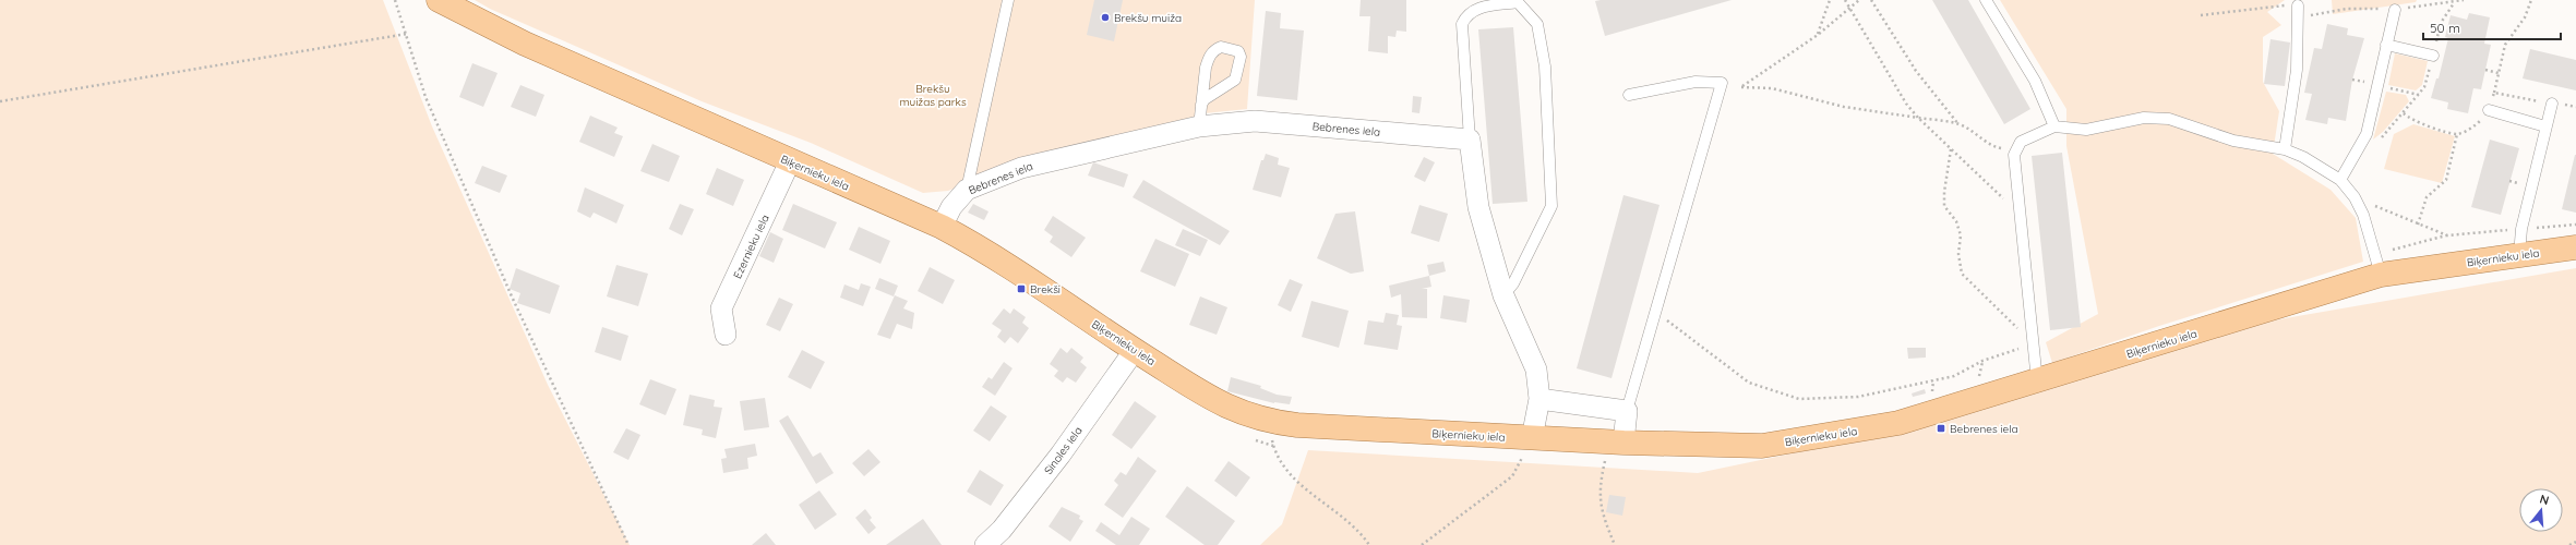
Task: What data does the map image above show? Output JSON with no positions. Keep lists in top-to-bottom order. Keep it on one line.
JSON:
{"streets":{"main road":["Biķernieku iela"],"street":["Bebrenes iela","Ezernieku iela","Sinoles iela"]},"crossings":[["Bebrenes iela","Biķernieku iela"],["Biķernieku iela","Ezernieku iela"],["Biķernieku iela","Sinoles iela"]],"parks":["Brekšu muižas parks"],"places":{"other":["Brekšu muiža"],"transit":["Brekši","Bebrenes iela"]},"scale_bar":"50 m","north":"top"}
